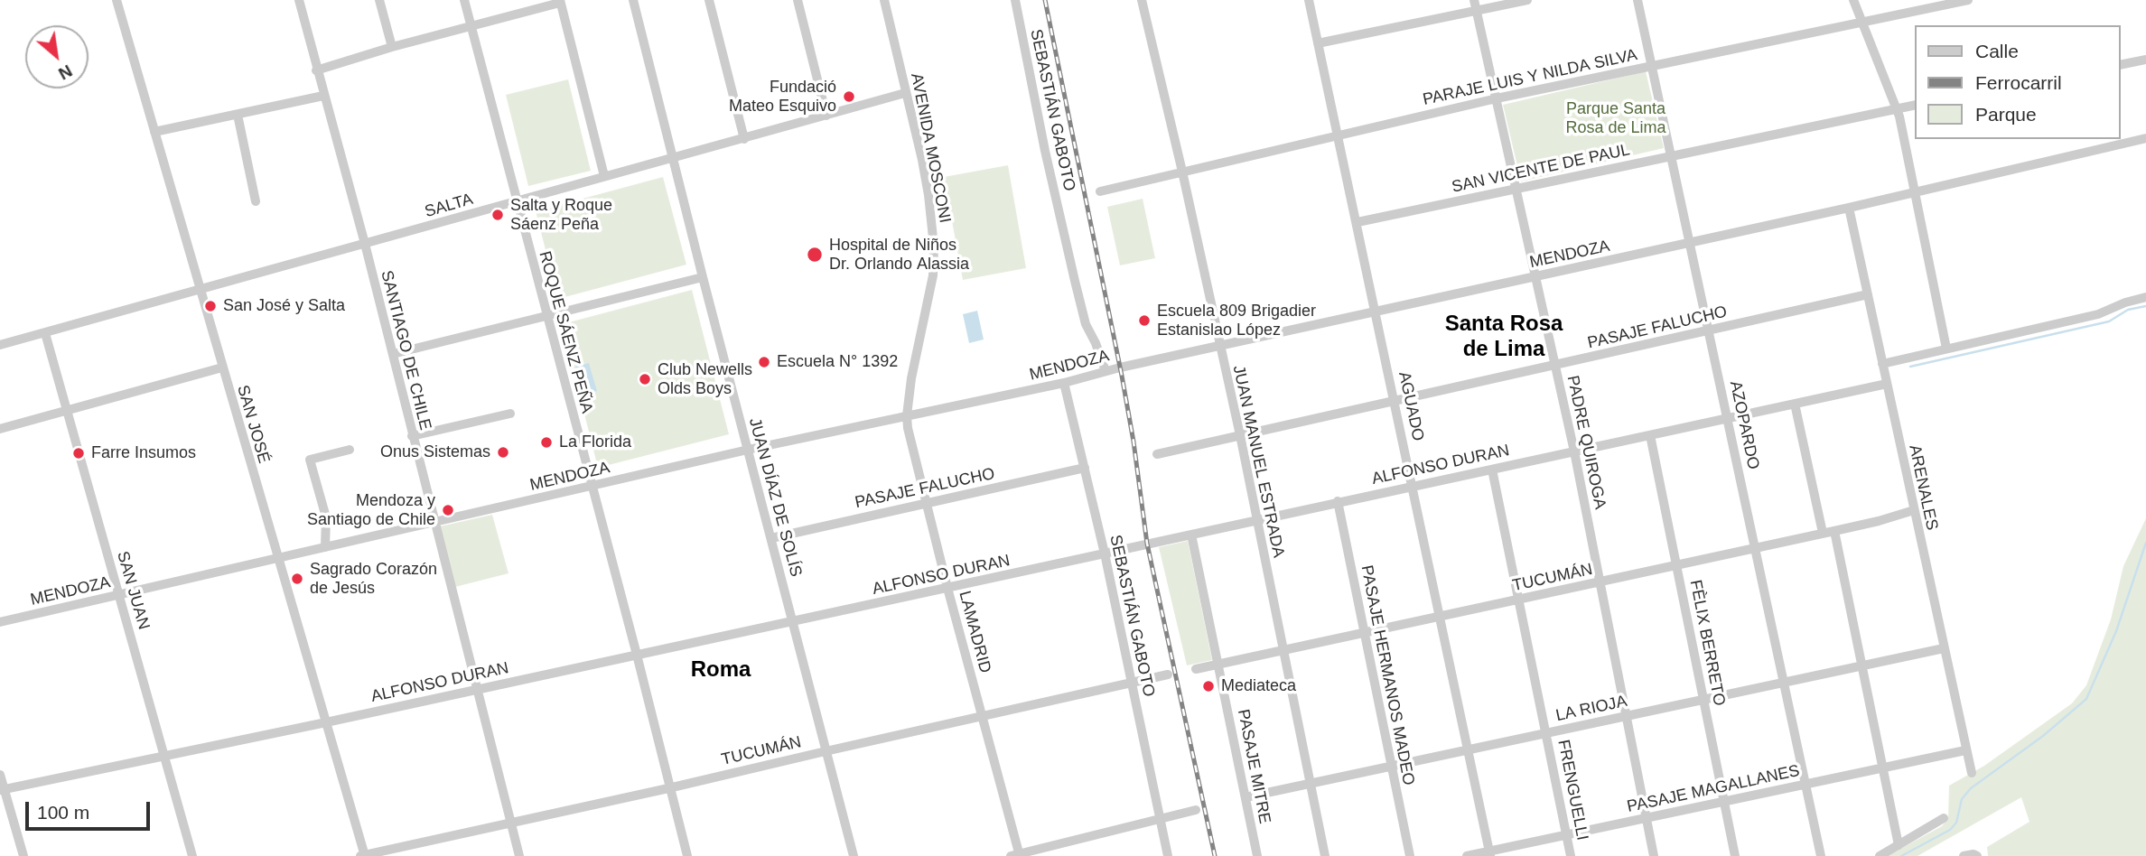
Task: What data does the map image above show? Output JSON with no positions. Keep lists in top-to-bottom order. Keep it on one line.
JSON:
{"streets":{"street":["PARAJE LUIS Y NILDA SILVA","SEBASTIÁN GABOTO","AVENIDA MOSCONI","SAN VICENTE DE PAUL","SALTA","MENDOZA","PASAJE FALUCHO","ROQUE SÁENZ PEÑA","SANTIAGO DE CHILE","AGUADO","SAN JOSÉ","AZOPARDO","PADRE QUIROGA","JUAN MANUEL ESTRADA","ALFONSO DURAN","ARENALES","JUAN DÍAZ DE SOLÍS","TUCUMÁN","SAN JUAN","LAMADRID","FÈLIX BERRETO","PASAJE HERMANOS MADEO","LA RIOJA","PASAJE MITRE","PASAJE MAGALLANES","FRENGUELLI"]},"crossings":[["PARAJE LUIS Y NILDA SILVA","AGUADO"],["PARAJE LUIS Y NILDA SILVA","AZOPARDO"],["PARAJE LUIS Y NILDA SILVA","PADRE QUIROGA"],["PARAJE LUIS Y NILDA SILVA","JUAN MANUEL ESTRADA"],["SEBASTIÁN GABOTO","MENDOZA"],["SEBASTIÁN GABOTO","PASAJE FALUCHO"],["SEBASTIÁN GABOTO","ALFONSO DURAN"],["SEBASTIÁN GABOTO","TUCUMÁN"],["AVENIDA MOSCONI","SALTA"],["AVENIDA MOSCONI","MENDOZA"],["AVENIDA MOSCONI","LAMADRID"],["SAN VICENTE DE PAUL","AGUADO"],["SAN VICENTE DE PAUL","AZOPARDO"],["SAN VICENTE DE PAUL","PADRE QUIROGA"],["SALTA","ROQUE SÁENZ PEÑA"],["SALTA","SANTIAGO DE CHILE"],["SALTA","SAN JOSÉ"],["SALTA","JUAN DÍAZ DE SOLÍS"],["SALTA","SAN JUAN"],["MENDOZA","ROQUE SÁENZ PEÑA"],["MENDOZA","SANTIAGO DE CHILE"],["MENDOZA","AGUADO"],["MENDOZA","SAN JOSÉ"],["MENDOZA","AZOPARDO"],["MENDOZA","PADRE QUIROGA"],["MENDOZA","JUAN MANUEL ESTRADA"],["MENDOZA","ARENALES"],["MENDOZA","JUAN DÍAZ DE SOLÍS"],["MENDOZA","SAN JUAN"],["MENDOZA","LAMADRID"],["PASAJE FALUCHO","AGUADO"],["PASAJE FALUCHO","AZOPARDO"],["PASAJE FALUCHO","PADRE QUIROGA"],["PASAJE FALUCHO","JUAN MANUEL ESTRADA"],["PASAJE FALUCHO","ARENALES"],["PASAJE FALUCHO","JUAN DÍAZ DE SOLÍS"],["PASAJE FALUCHO","LAMADRID"],["ROQUE SÁENZ PEÑA","ALFONSO DURAN"],["ROQUE SÁENZ PEÑA","TUCUMÁN"],["SANTIAGO DE CHILE","ALFONSO DURAN"],["SANTIAGO DE CHILE","TUCUMÁN"],["AGUADO","ALFONSO DURAN"],["AGUADO","TUCUMÁN"],["AGUADO","LA RIOJA"],["AGUADO","PASAJE MAGALLANES"],["SAN JOSÉ","ALFONSO DURAN"],["SAN JOSÉ","TUCUMÁN"],["AZOPARDO","ALFONSO DURAN"],["AZOPARDO","TUCUMÁN"],["AZOPARDO","LA RIOJA"],["AZOPARDO","PASAJE MAGALLANES"],["PADRE QUIROGA","ALFONSO DURAN"],["PADRE QUIROGA","TUCUMÁN"],["PADRE QUIROGA","LA RIOJA"],["PADRE QUIROGA","PASAJE MAGALLANES"],["JUAN MANUEL ESTRADA","ALFONSO DURAN"],["JUAN MANUEL ESTRADA","TUCUMÁN"],["JUAN MANUEL ESTRADA","LA RIOJA"],["ALFONSO DURAN","ARENALES"],["ALFONSO DURAN","JUAN DÍAZ DE SOLÍS"],["ALFONSO DURAN","SAN JUAN"],["ALFONSO DURAN","LAMADRID"],["ALFONSO DURAN","FÈLIX BERRETO"],["ALFONSO DURAN","PASAJE HERMANOS MADEO"],["ALFONSO DURAN","PASAJE MITRE"],["ALFONSO DURAN","FRENGUELLI"],["ARENALES","TUCUMÁN"],["ARENALES","LA RIOJA"],["ARENALES","PASAJE MAGALLANES"],["JUAN DÍAZ DE SOLÍS","TUCUMÁN"],["TUCUMÁN","LAMADRID"],["TUCUMÁN","FÈLIX BERRETO"],["TUCUMÁN","PASAJE HERMANOS MADEO"],["TUCUMÁN","PASAJE MITRE"],["TUCUMÁN","FRENGUELLI"],["FÈLIX BERRETO","LA RIOJA"],["FÈLIX BERRETO","PASAJE MAGALLANES"],["PASAJE HERMANOS MADEO","LA RIOJA"],["LA RIOJA","PASAJE MITRE"],["LA RIOJA","FRENGUELLI"],["PASAJE MAGALLANES","FRENGUELLI"]],"districts":["Santa Rosa de Lima","Roma"],"parks":["Parque Santa Rosa de Lima"],"places":["Fundació Mateo Esquivo","Salta y Roque Sáenz Peña","Hospital de Niños Dr. Orlando Alassia","San José y Salta","Escuela 809 Brigadier Estanislao López","Escuela N° 1392","Club Newells Olds Boys","La Florida","Onus Sistemas","Farre Insumos","Mendoza y Santiago de Chile","Sagrado Corazón de Jesús","Mediateca"],"legend":["Calle","Ferrocarril","Parque"],"scale_bar":"100 m","north":"bottom right"}
